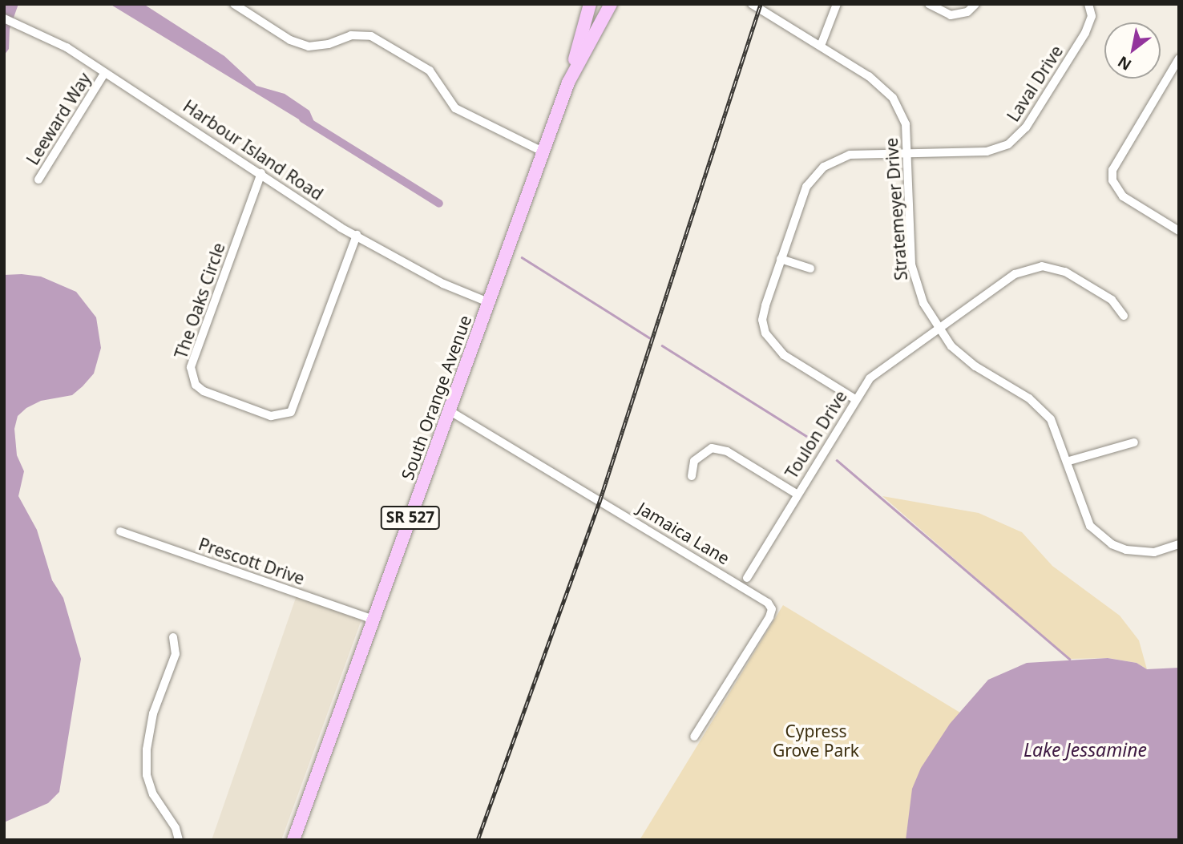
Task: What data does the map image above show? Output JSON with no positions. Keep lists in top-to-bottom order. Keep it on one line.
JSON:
{"streets":{"main road":["South Orange Avenue","SR 527"],"street":["Laval Drive","Leeward Way","Harbour Island Road","Stratemeyer Drive","The Oaks Circle","Toulon Drive","Jamaica Lane","Prescott Drive"]},"crossings":[["Laval Drive","Stratemeyer Drive"],["Laval Drive","Toulon Drive"],["Leeward Way","Harbour Island Road"],["Harbour Island Road","The Oaks Circle"],["Harbour Island Road","South Orange Avenue"],["Stratemeyer Drive","Toulon Drive"],["South Orange Avenue","SR 527"],["South Orange Avenue","Jamaica Lane"],["South Orange Avenue","Prescott Drive"]],"water":["Lake Jessamine"],"parks":["Cypress Grove Park"],"north":"bottom left"}
